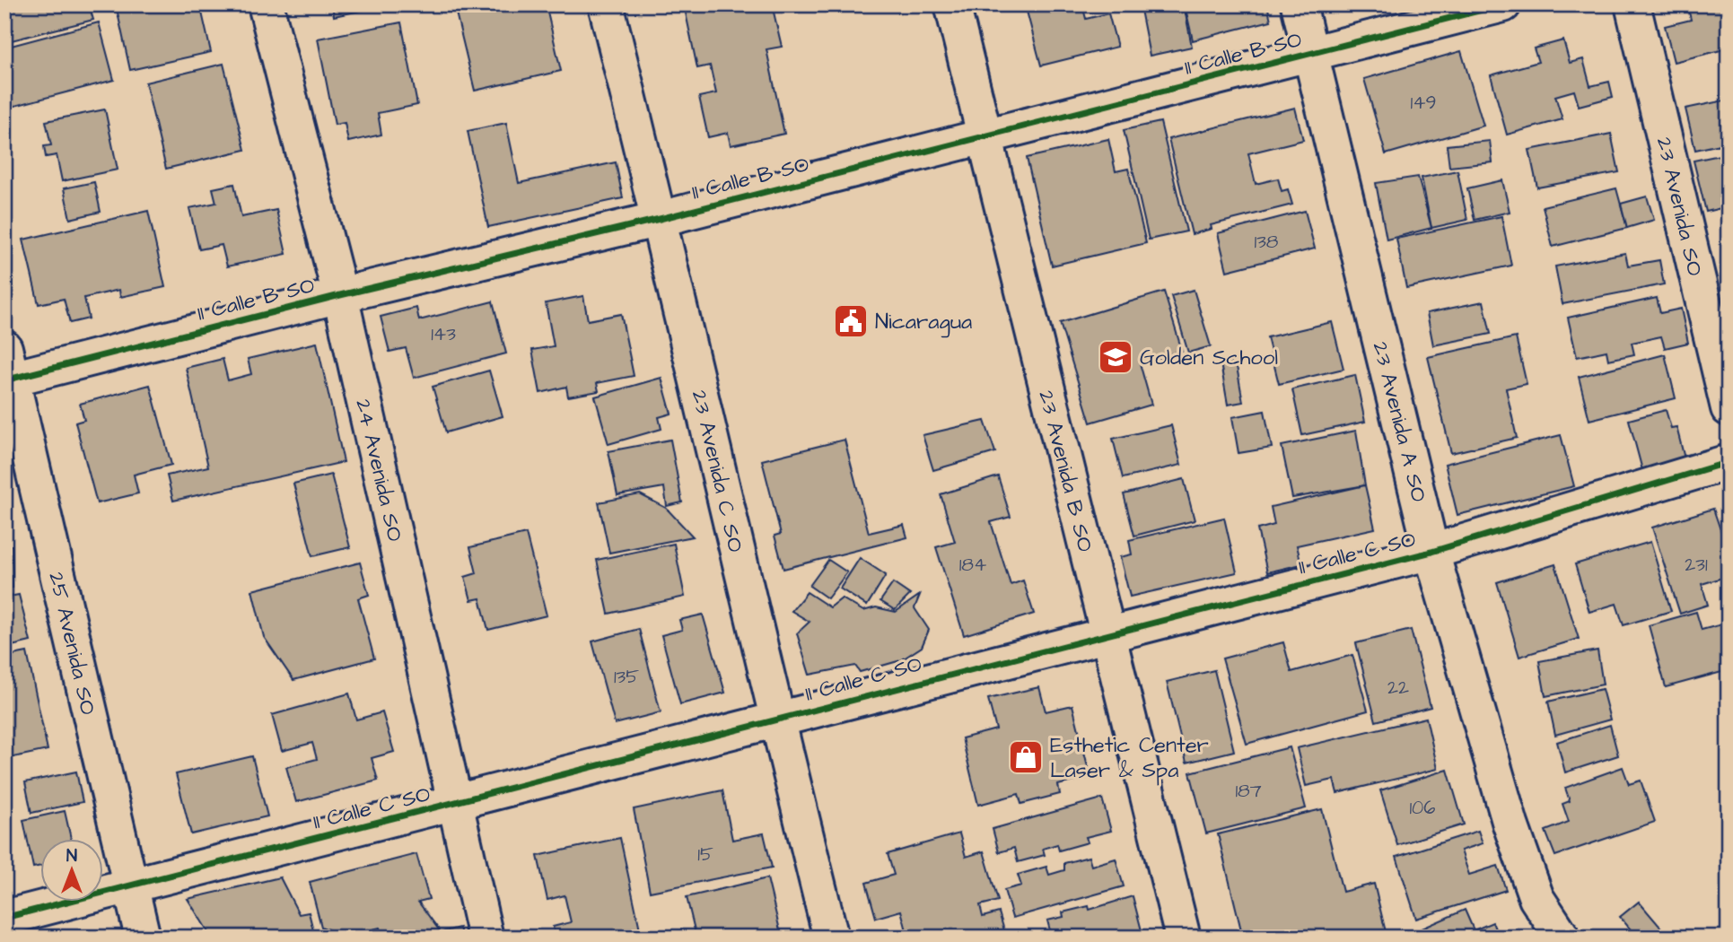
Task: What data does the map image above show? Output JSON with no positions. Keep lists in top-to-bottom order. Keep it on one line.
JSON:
{"streets":{"street":["11 Calle B SO","23 Avenida SO","23 Avenida A SO","24 Avenida SO","23 Avenida C SO","23 Avenida B SO","11 Calle C SO","25 Avenida SO"]},"crossings":[["11 Calle B SO","23 Avenida A SO"],["11 Calle B SO","24 Avenida SO"],["11 Calle B SO","23 Avenida C SO"],["11 Calle B SO","23 Avenida B SO"],["11 Calle B SO","25 Avenida SO"],["23 Avenida A SO","11 Calle C SO"],["24 Avenida SO","11 Calle C SO"],["23 Avenida C SO","11 Calle C SO"],["23 Avenida B SO","11 Calle C SO"],["11 Calle C SO","25 Avenida SO"]],"places":{"public building":["Nicaragua"],"school or university":["Golden School"],"shop":["Esthetic Center Laser & Spa"]},"house_numbers":["149","138","143","184","231","135","22","187","106","15"],"north":"top"}
